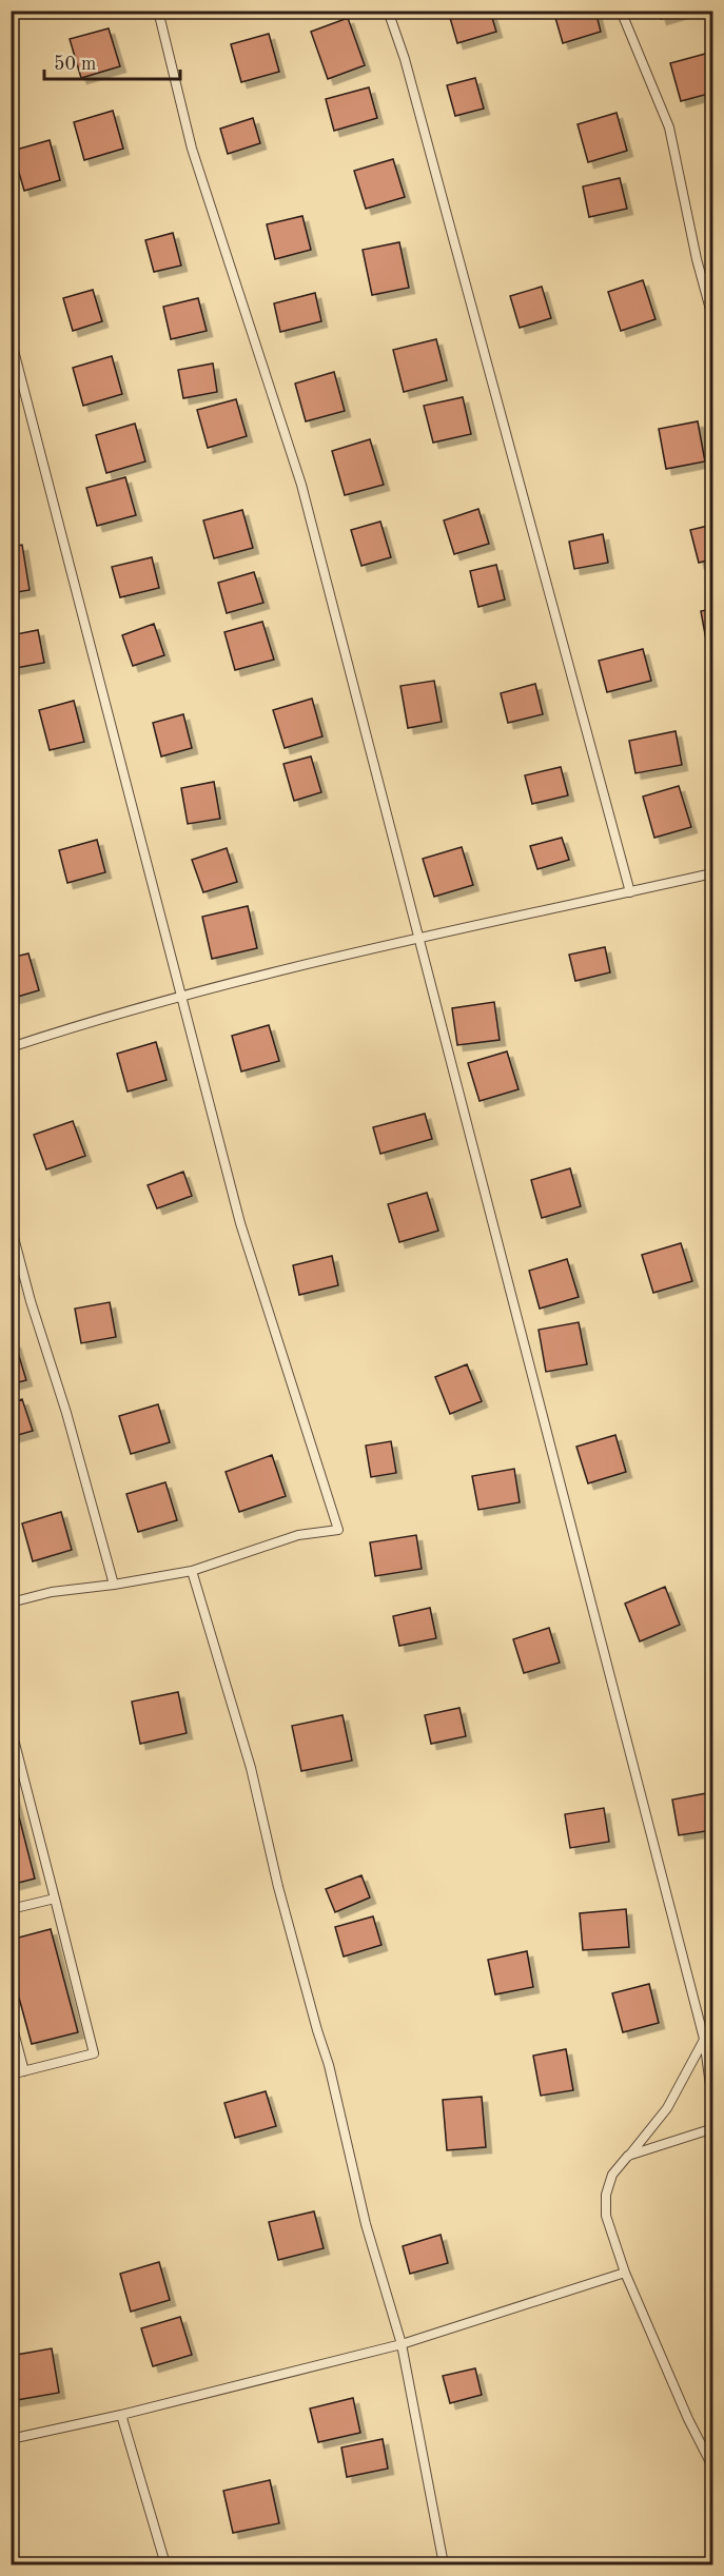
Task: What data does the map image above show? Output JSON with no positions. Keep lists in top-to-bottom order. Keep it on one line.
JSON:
{"scale_bar":"50 m"}
